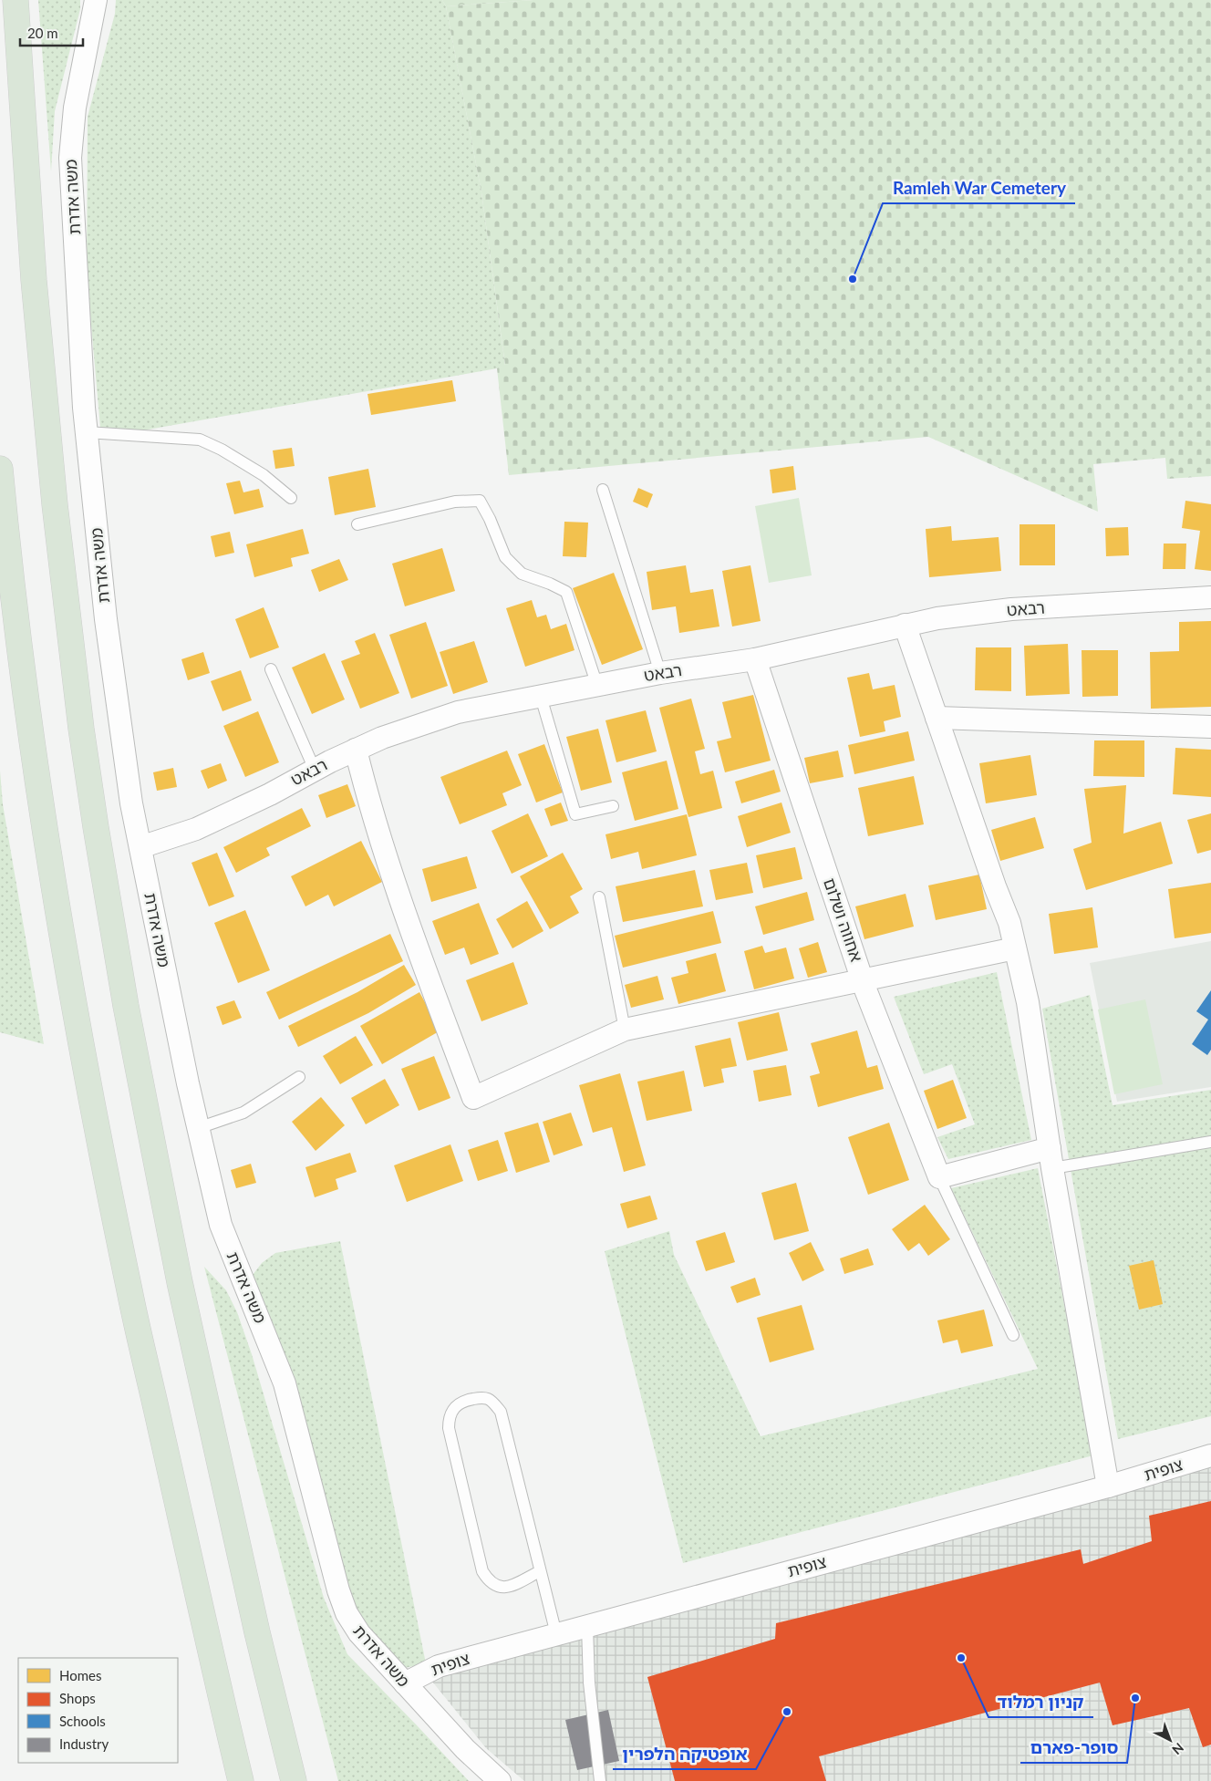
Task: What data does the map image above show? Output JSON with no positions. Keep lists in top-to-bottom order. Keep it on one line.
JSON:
{"streets":{"street":["משה אדרת","רבאט","אחווה ושלום","צופית"]},"crossings":[["משה אדרת","רבאט"],["משה אדרת","צופית"],["רבאט","אחווה ושלום"]],"places":["Ramleh War Cemetery","קניון רמלוד","סופר-פארם","אופטיקה הלפרין"],"legend":["Homes","Shops","Schools","Industry"],"scale_bar":"20 m","north":"bottom right"}
